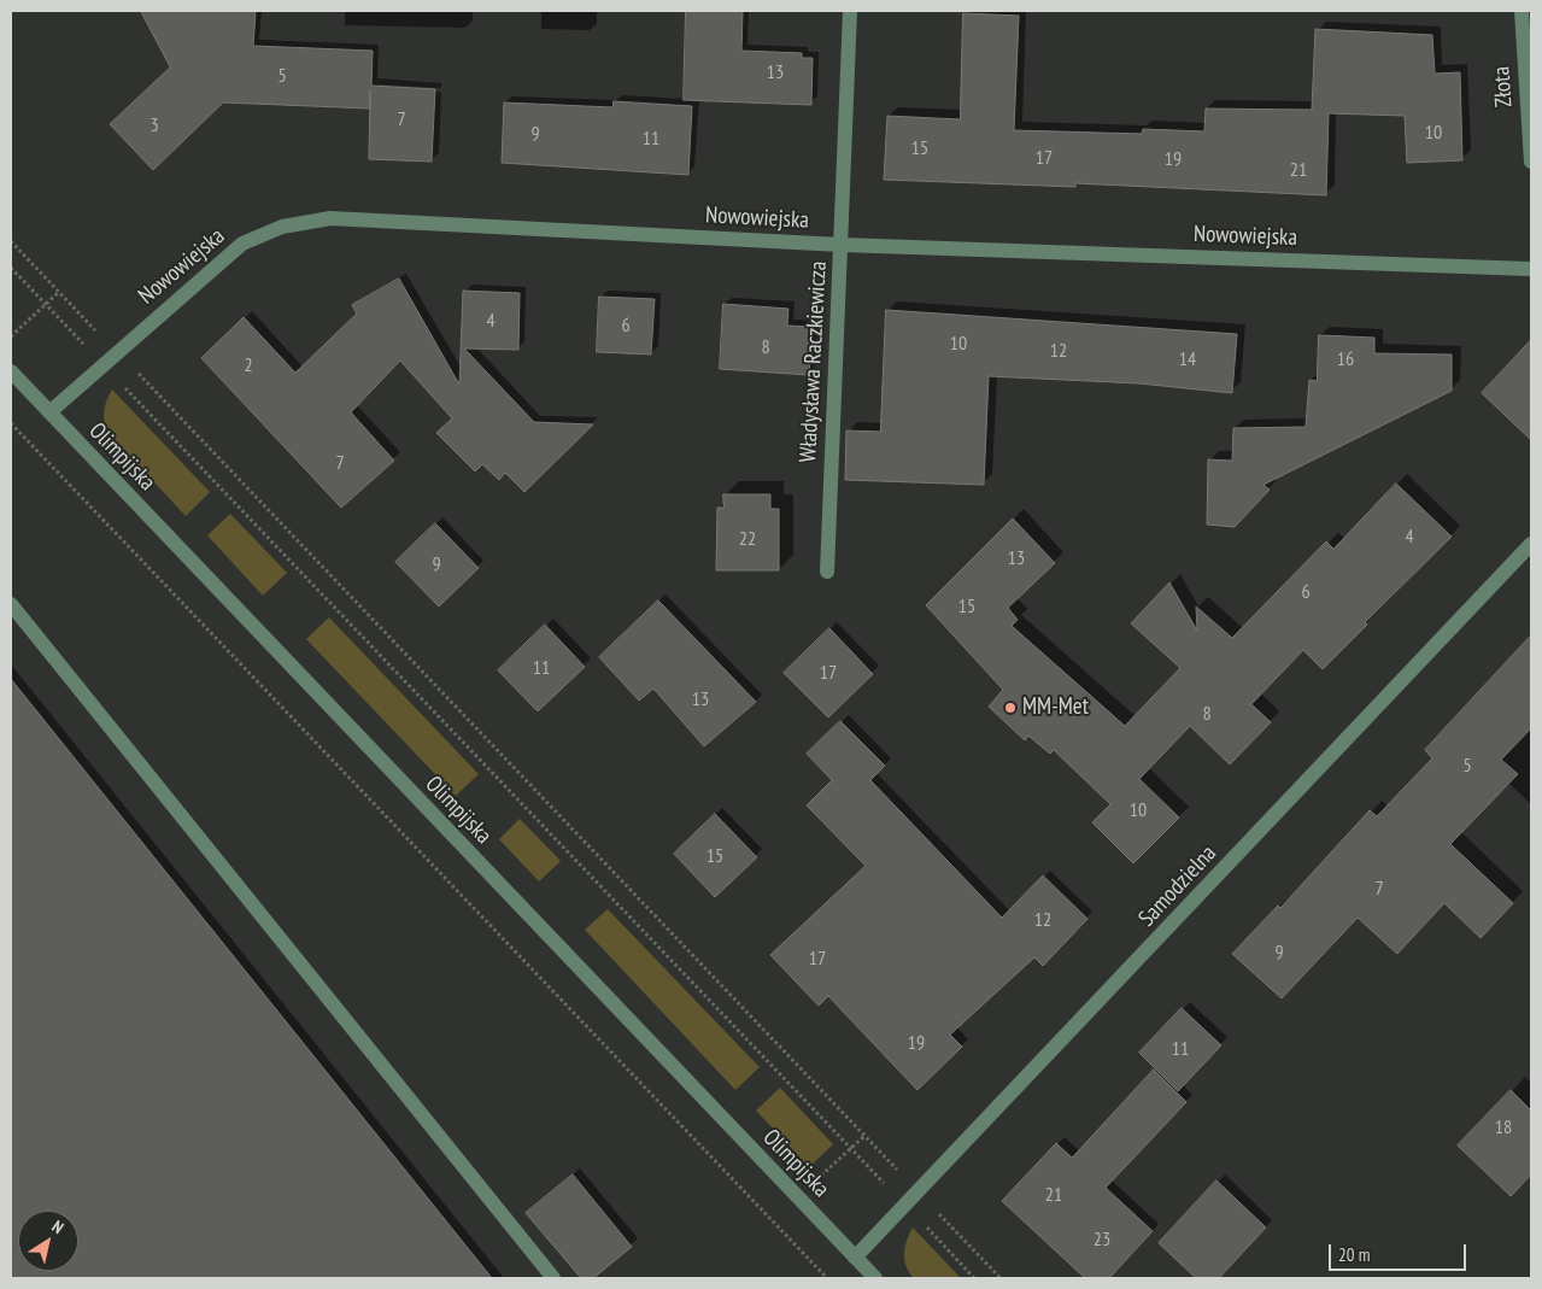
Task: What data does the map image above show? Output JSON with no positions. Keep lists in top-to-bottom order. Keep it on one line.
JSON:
{"streets":{"street":["Złota","Nowowiejska","Władysława Raczkiewicza","Olimpijska","Samodzielna"]},"crossings":[["Nowowiejska","Władysława Raczkiewicza"],["Nowowiejska","Olimpijska"],["Olimpijska","Samodzielna"]],"places":["MM-Met"],"house_numbers":["13","5","7","3","10","9","11","15","17","19","21","4","6","10","8","12","14","16","2","7","4","22","13","9","6","15","11","17","13","8","5","10","15","7","12","9","17","19","11","18","21","23"],"scale_bar":"20 m","north":"top right"}
